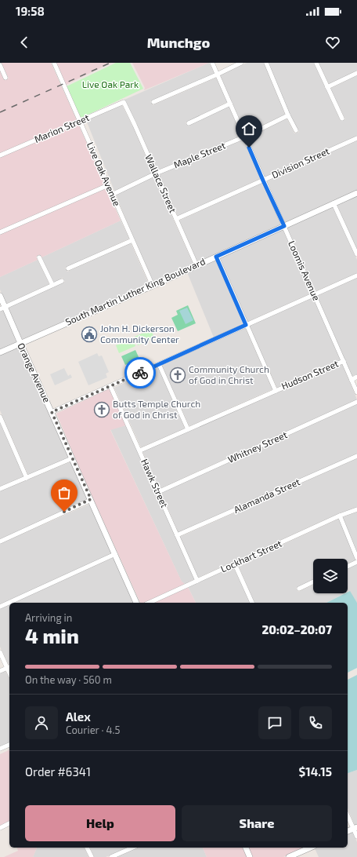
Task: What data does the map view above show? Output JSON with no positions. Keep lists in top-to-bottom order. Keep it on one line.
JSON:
{"streets":{"street":["Marion Street","Maple Street","Division Street","Live Oak Avenue","Wallace Street","Loomis Avenue","South Martin Luther King Boulevard","Orange Avenue","Hudson Street","Whitney Street","Hawk Street","Alamanda Street","Lockhart Street"]},"crossings":[["Marion Street","Live Oak Avenue"],["Marion Street","Wallace Street"],["Maple Street","Live Oak Avenue"],["Maple Street","Wallace Street"],["Maple Street","Loomis Avenue"],["Division Street","Wallace Street"],["Division Street","Loomis Avenue"],["Live Oak Avenue","South Martin Luther King Boulevard"],["Wallace Street","South Martin Luther King Boulevard"],["Loomis Avenue","South Martin Luther King Boulevard"],["Loomis Avenue","Hudson Street"],["South Martin Luther King Boulevard","Orange Avenue"],["Hudson Street","Hawk Street"],["Whitney Street","Hawk Street"],["Hawk Street","Alamanda Street"],["Hawk Street","Lockhart Street"]],"parks":["Live Oak Park"],"places":{"public building":["John H. Dickerson Community Center"],"church":["Community Church of God in Christ","Butts Temple Church of God in Christ"]},"page":{"status":"19:58","header":"Munchgo","heading":["4 min","Arriving in","20:02–20:07"],"panel":["Alex","Courier · 4.5","Order #6341","$14.15"],"bar":"On the way · 560 m","buttons":["Help","Share"]}}
